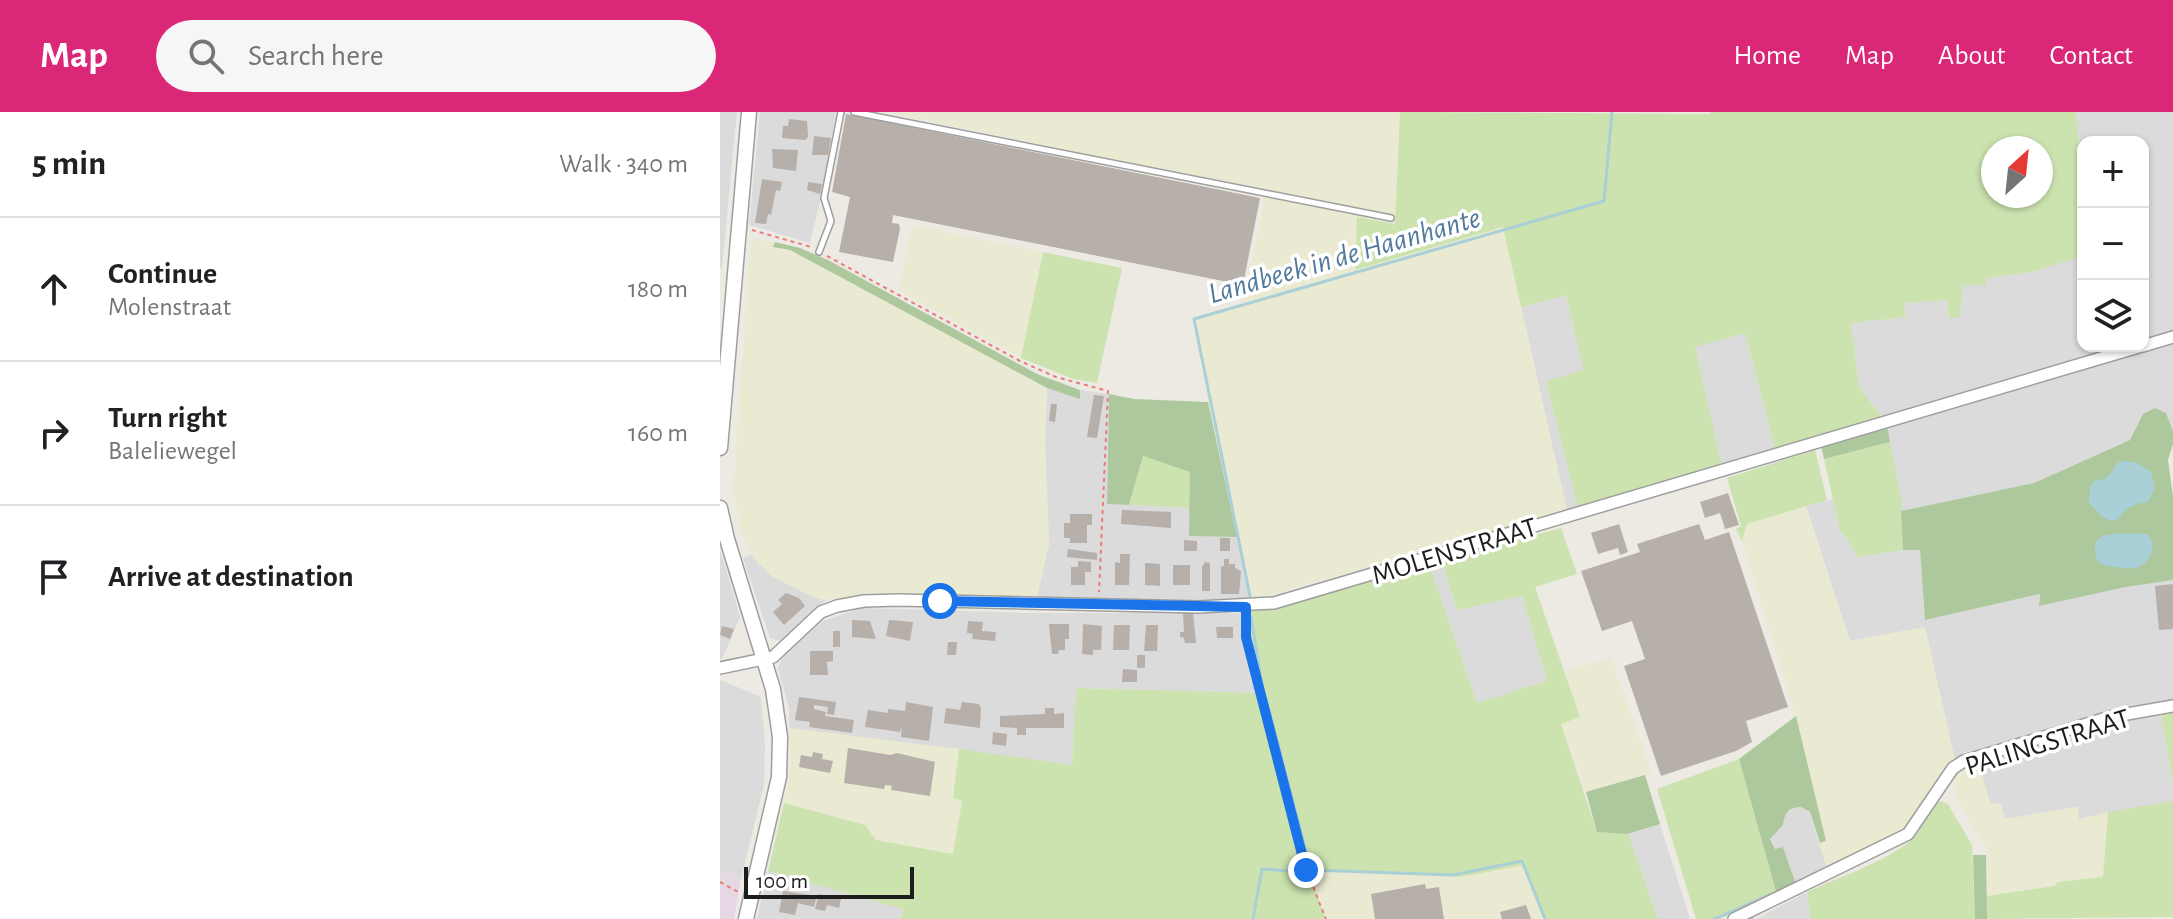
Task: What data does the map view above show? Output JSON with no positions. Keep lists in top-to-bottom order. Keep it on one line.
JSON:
{"streets":{"street":["MOLENSTRAAT","PALINGSTRAAT"]},"water":["Landbeek in de Haanhante"],"scale_bar":"100 m","north":"top right","page":{"header":"Map","search":"Search here","nav":["Home","Map","About","Contact"],"heading":["5 min","Walk · 340 m"],"map_buttons":["+","−"],"list":[["Continue","Molenstraat","180 m"],["Turn right","Baleliewegel","160 m"],"Arrive at destination"],"scale":"100 m"}}
